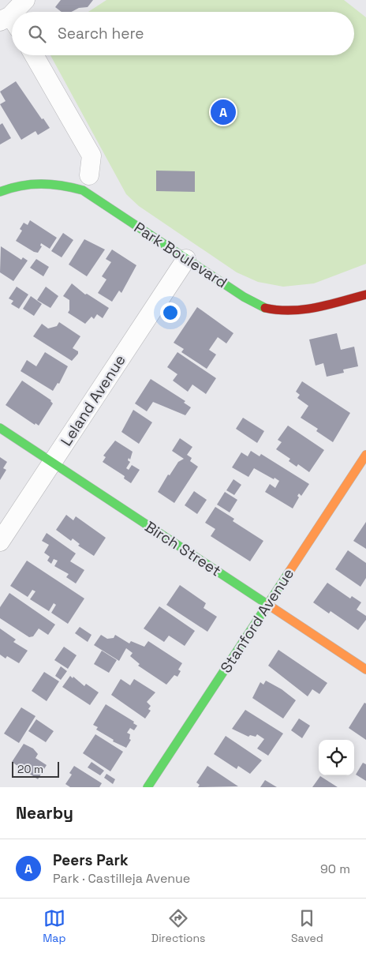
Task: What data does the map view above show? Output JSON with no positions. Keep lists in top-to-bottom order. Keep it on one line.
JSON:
{"streets":{"street":["Park Boulevard","Leland Avenue","Birch Street","Stanford Avenue"]},"crossings":[["Park Boulevard","Leland Avenue"],["Leland Avenue","Birch Street"],["Birch Street","Stanford Avenue"]],"scale_bar":"20 m","page":{"search":"Search here","pins":"A","scale":"20 m","heading":"Nearby","list":[{"mark":"A","name":"Peers Park","note":"Park · Castilleja Avenue","value":"90 m"}],"nav":["Map","Directions","Saved"]}}
